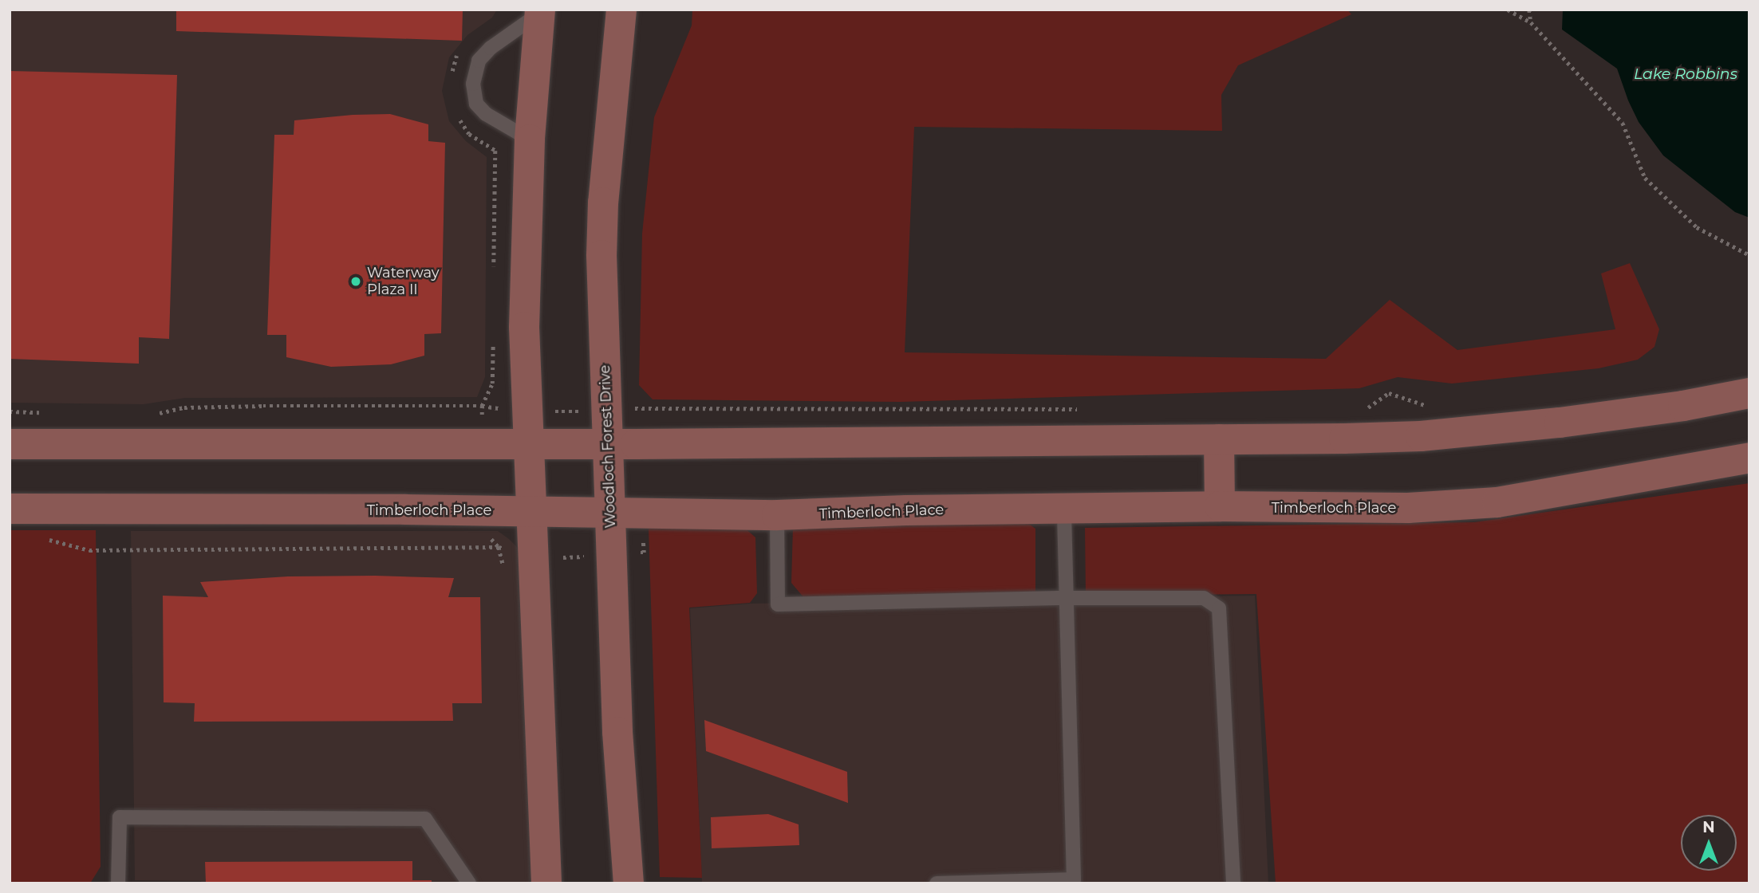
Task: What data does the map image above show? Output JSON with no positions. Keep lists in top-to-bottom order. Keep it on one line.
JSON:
{"streets":{"street":["Woodloch Forest Drive","Timberloch Place"]},"crossings":[["Woodloch Forest Drive","Timberloch Place"]],"water":["Lake Robbins"],"places":["Waterway Plaza II"],"north":"top"}
